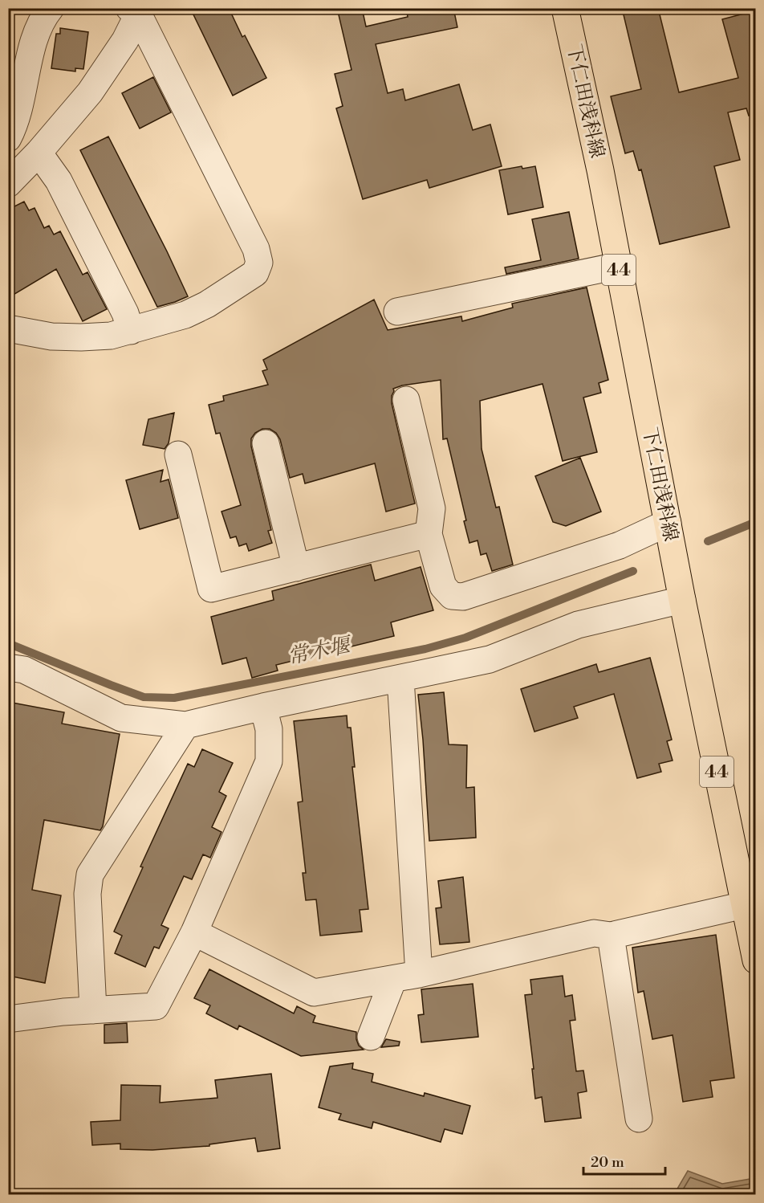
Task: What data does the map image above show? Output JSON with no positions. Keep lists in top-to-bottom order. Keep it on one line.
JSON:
{"streets":{"main road":["下仁田浅科線","44"]},"water":["常木堰"],"scale_bar":"20 m"}
